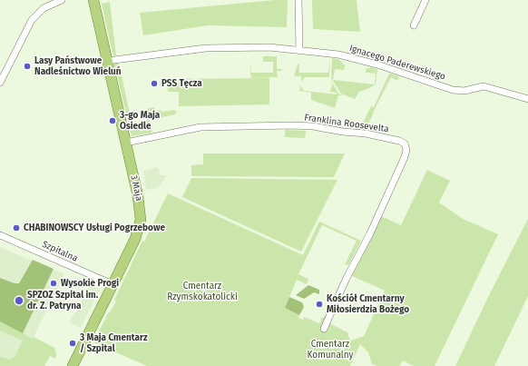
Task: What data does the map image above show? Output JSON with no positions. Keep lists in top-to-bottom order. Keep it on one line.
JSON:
{"streets":{"main road":["3 Maja"],"street":["Ignacego Paderewskiego","Franklina Roosevelta","Szpitalna"]},"crossings":[["Ignacego Paderewskiego","3 Maja"],["Franklina Roosevelta","3 Maja"],["3 Maja","Szpitalna"]],"parks":["Cmentarz Rzymskokatolicki","Cmentarz Komunalny"],"places":["Lasy Państwowe Nadleśnictwo Wieluń","PSS Tęcza","3-go Maja Osiedle","CHABINOWSCY Usługi Pogrzebowe","Wysokie Progi","SPZOZ Szpital im. dr. Z. Patryna","Kościół Cmentarny Miłosierdzia Bożego","3 Maja Cmentarz / Szpital"]}
